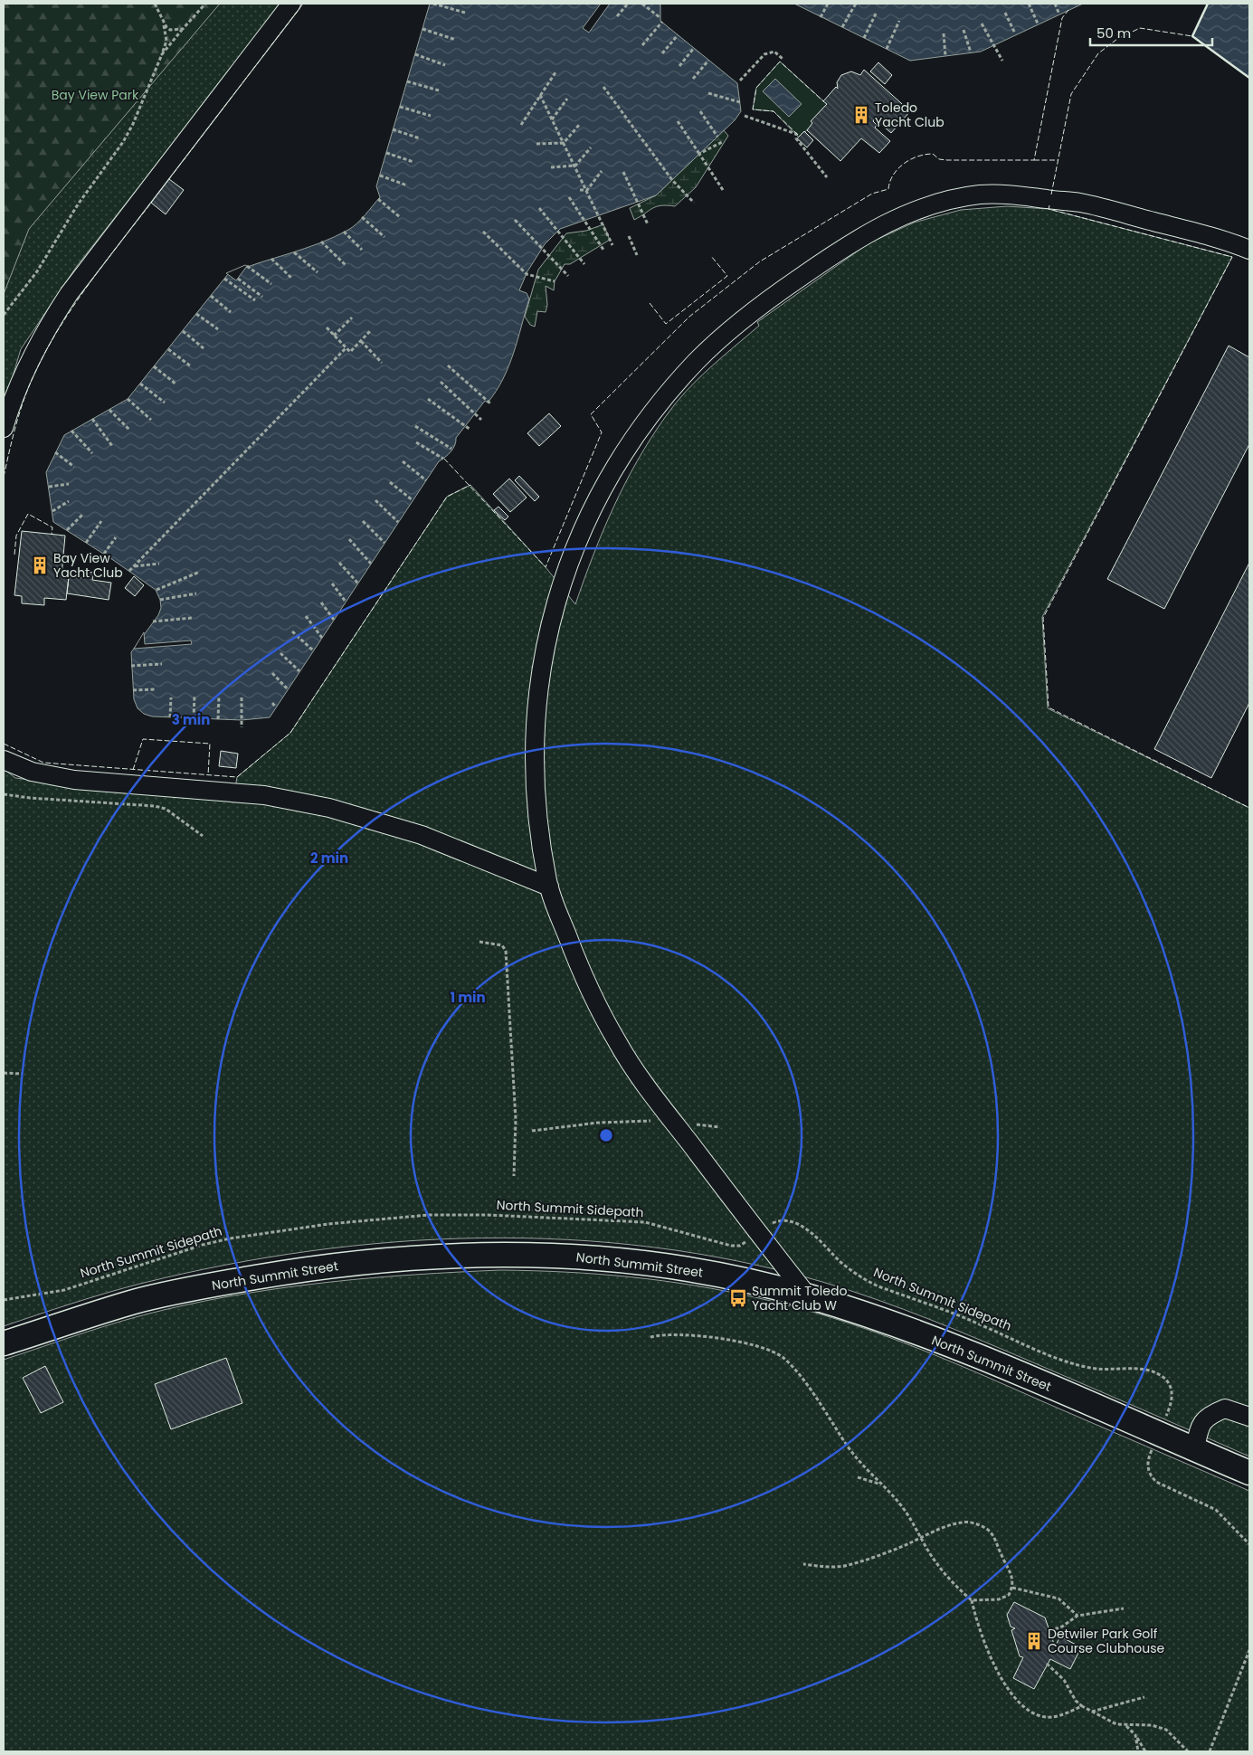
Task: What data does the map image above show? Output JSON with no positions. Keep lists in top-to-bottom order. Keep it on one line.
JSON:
{"streets":{"main road":["North Summit Street"],"path":["North Summit Sidepath"]},"crossings":[["North Summit Sidepath","North Summit Street"]],"parks":["Bay View Park"],"places":{"building":["Toledo Yacht Club","Bay View Yacht Club","Detwiler Park Golf Course Clubhouse"],"bus stop":["Summit Toledo Yacht Club W"]},"scale_bar":"50 m","rings":["3 min","2 min","1 min"]}
